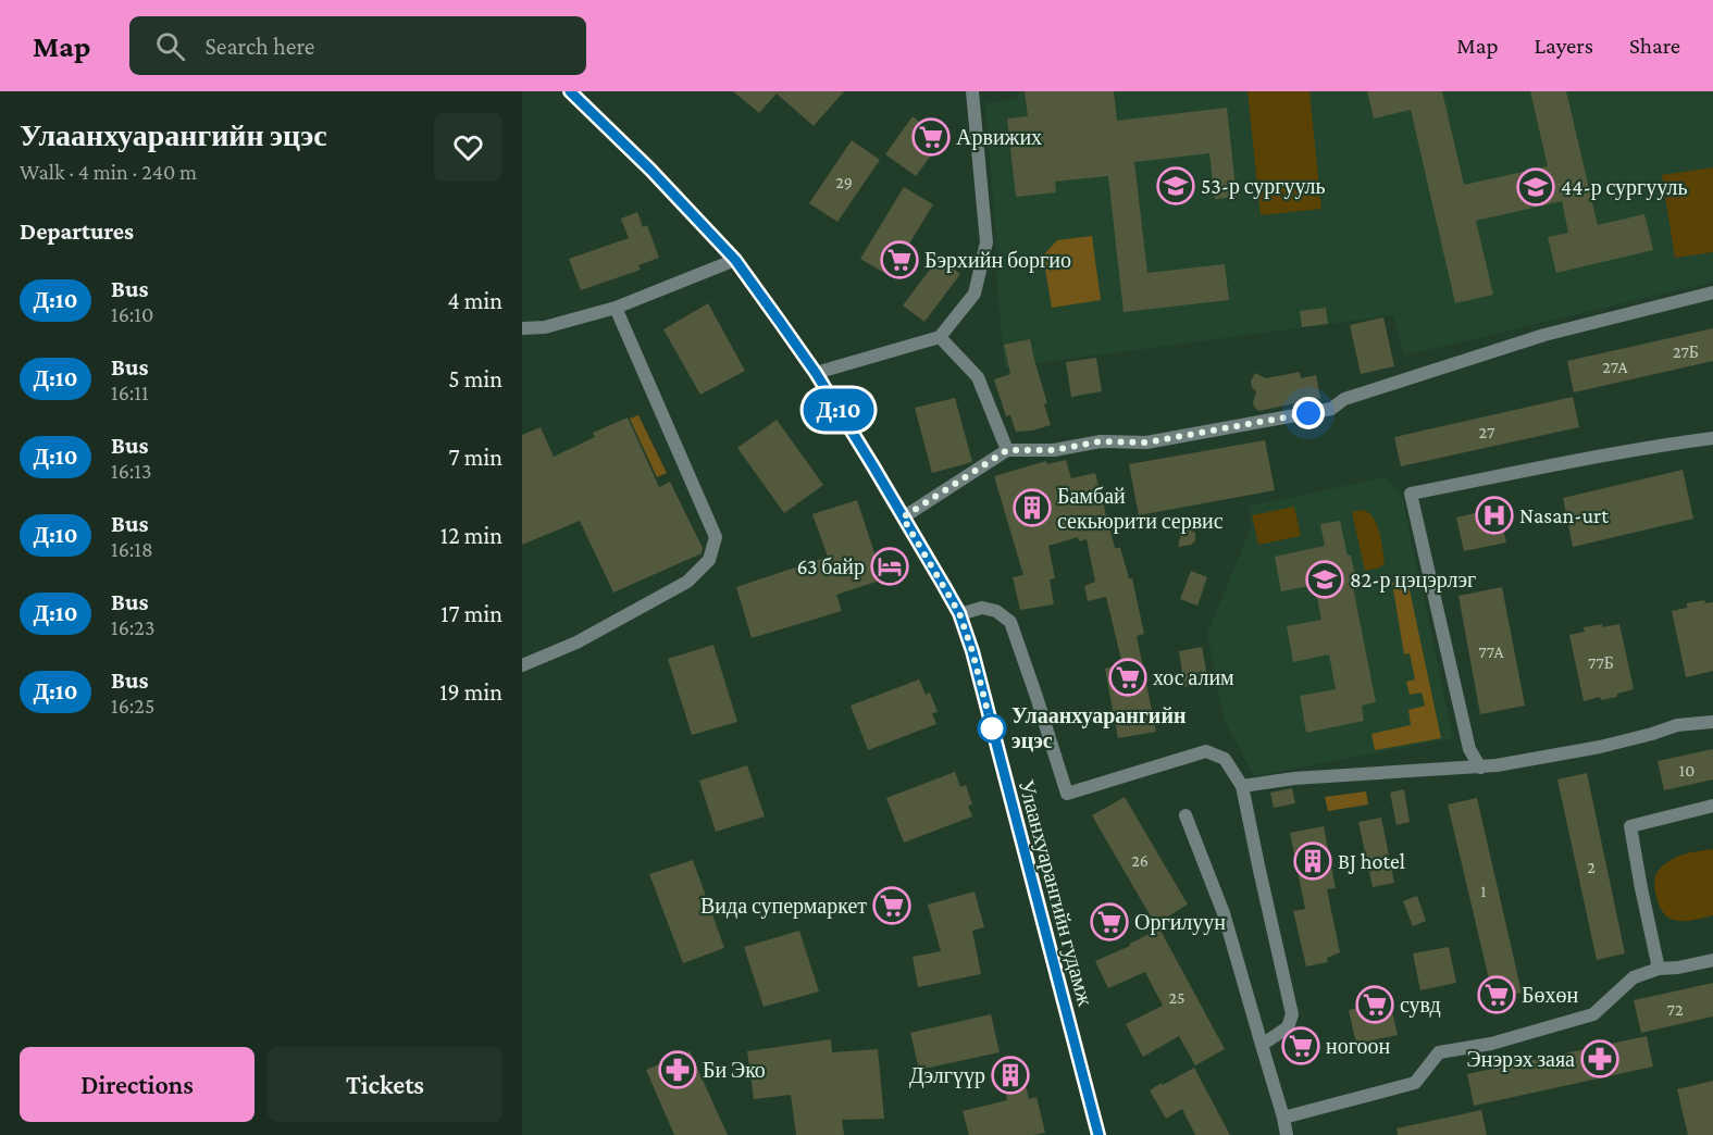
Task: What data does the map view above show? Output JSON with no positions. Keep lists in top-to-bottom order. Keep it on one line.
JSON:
{"streets":{"main road":["Улаанхуарангийн гудамж"]},"places":{"supermarket":["Арвижих","Бэрхийн боргио","хос алим","Вида супермаркет","Оргилуун","Бөхөн","сувд","ногоон"],"school or university":["53-р сургууль","44-р сургууль","82-р цэцэрлэг"],"building":["Бамбай секьюрити сервис","BJ hotel","Дэлгүүр"],"hospital":["Nasan-urt"],"hotel":["63 байр"],"other":["Улаанхуарангийн эцэс"],"pharmacy":["Энэрэх заяа","Би Эко"]},"lines":["bus line Д:10"],"house_numbers":["29","27Б","27A","27","77A","77Б","10","26","2","1","25","72"],"page":{"header":"Map","search":"Search here","nav":["Map","Layers","Share"],"heading":[["Улаанхуарангийн эцэс","Walk · 4 min · 240 m"],"Departures"],"on_map":"Д:10","list":[{"mark":"Д:10","name":"Bus","note":"16:10","value":"4 min"},{"mark":"Д:10","name":"Bus","note":"16:11","value":"5 min"},{"mark":"Д:10","name":"Bus","note":"16:13","value":"7 min"},{"mark":"Д:10","name":"Bus","note":"16:18","value":"12 min"},{"mark":"Д:10","name":"Bus","note":"16:23","value":"17 min"},{"mark":"Д:10","name":"Bus","note":"16:25","value":"19 min"}],"buttons":["Directions","Tickets"]}}
